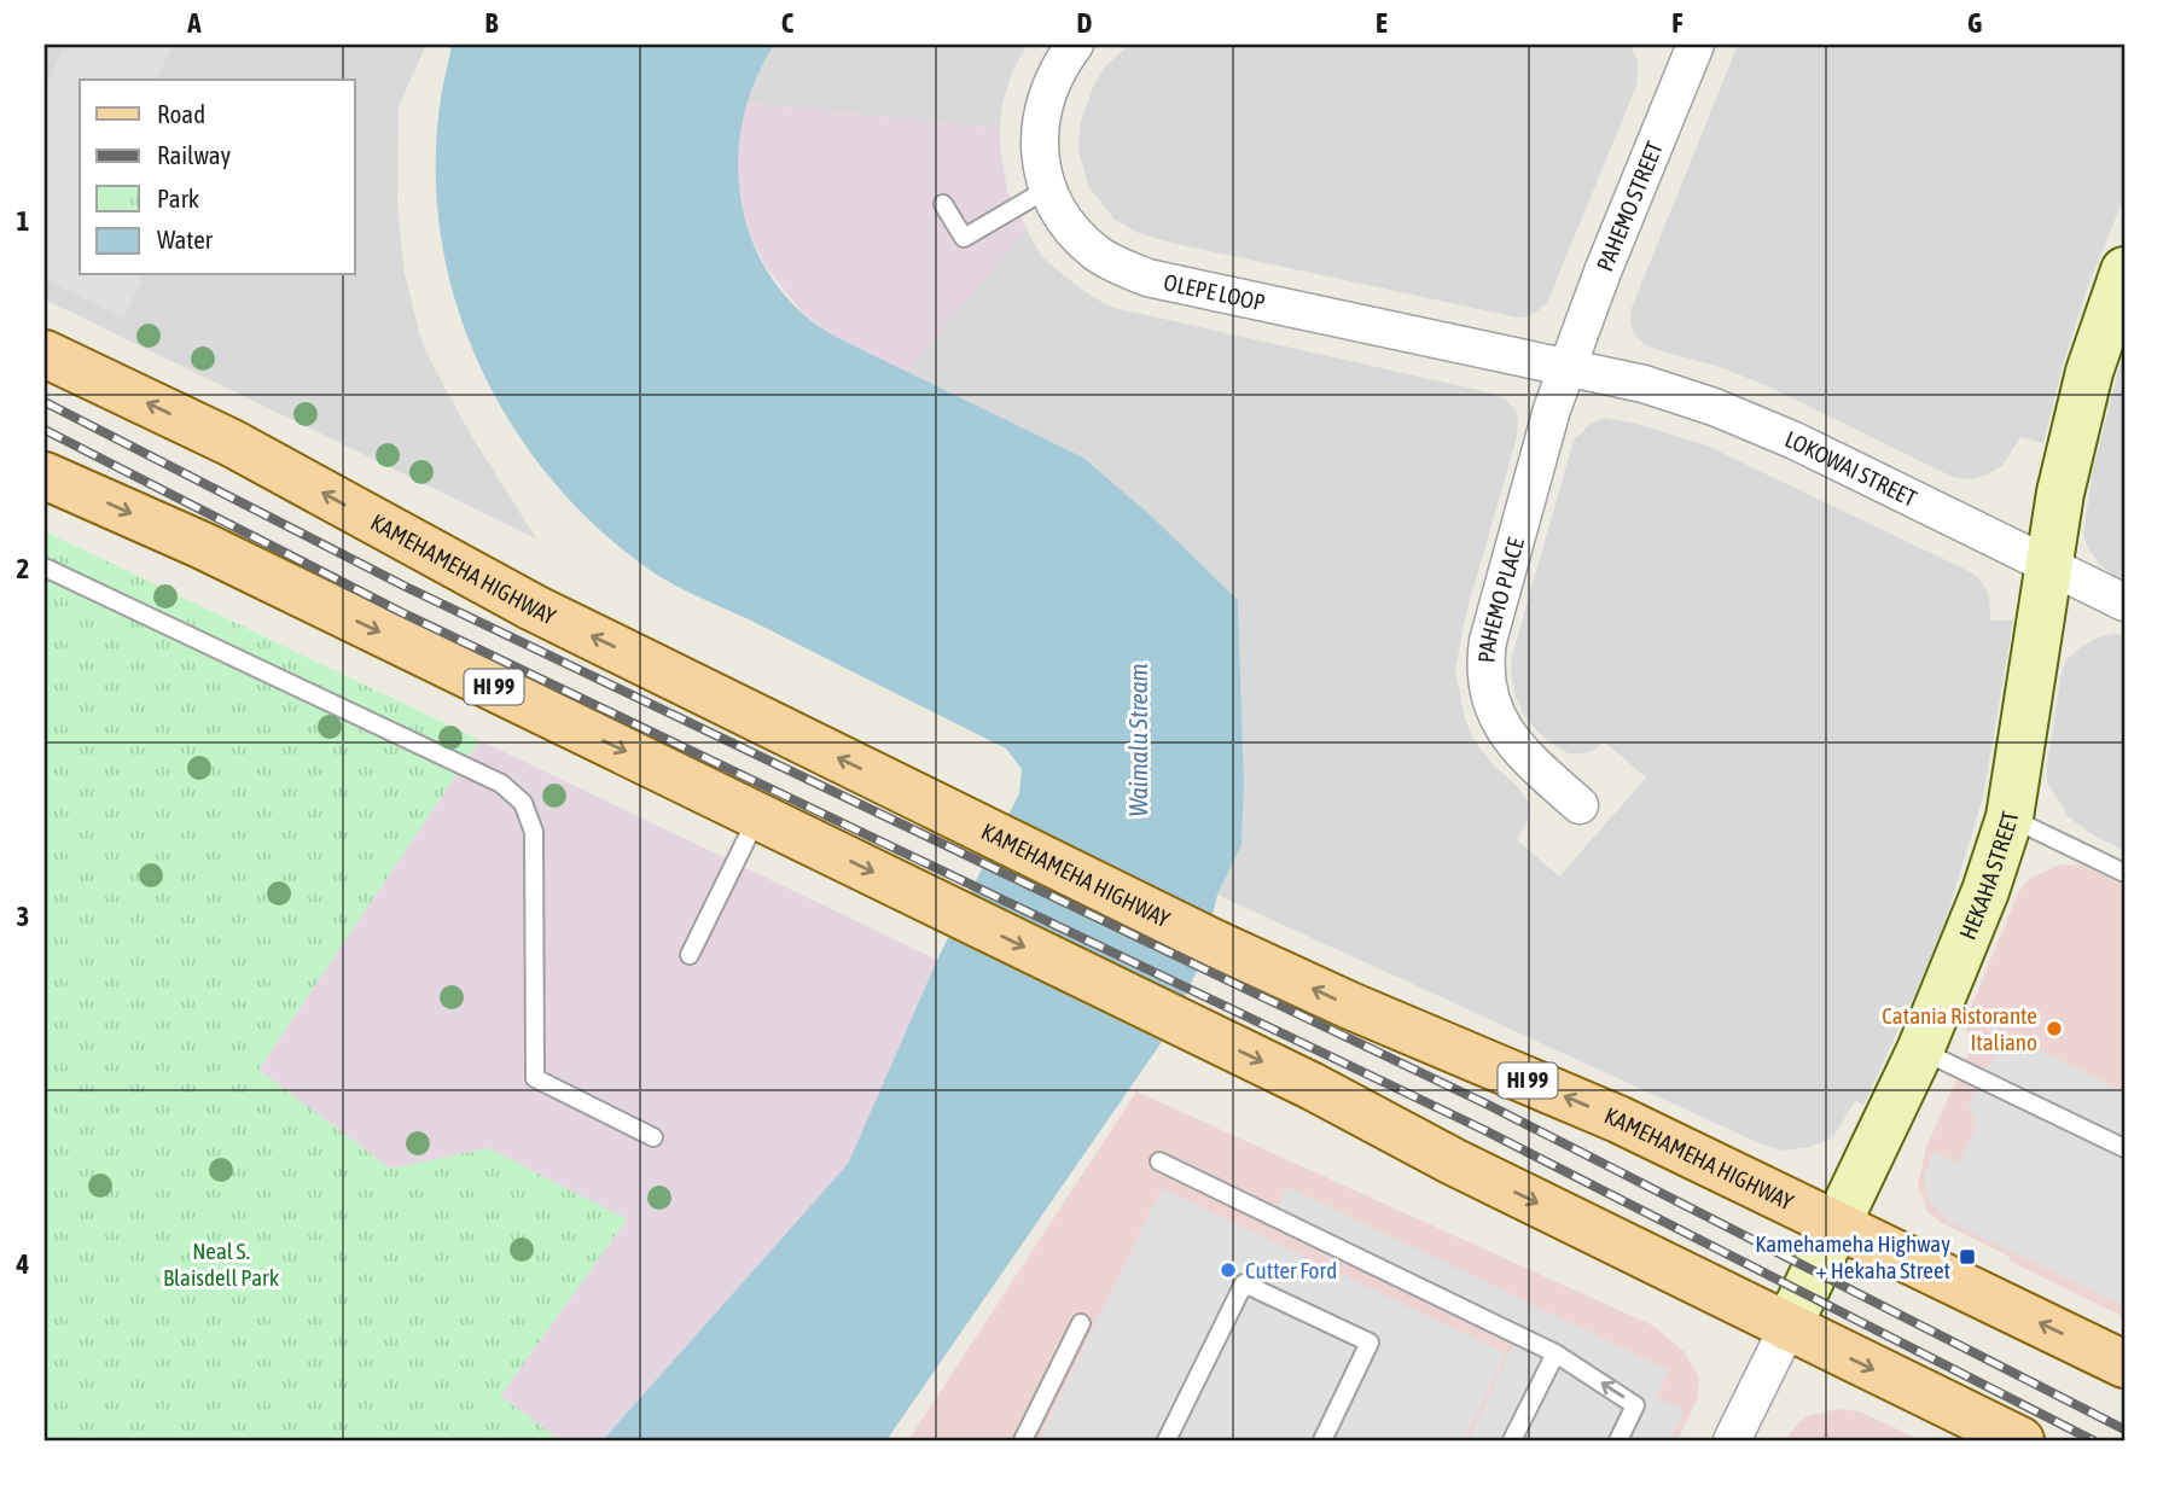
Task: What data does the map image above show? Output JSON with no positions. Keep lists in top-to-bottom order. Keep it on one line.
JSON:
{"streets":{"main road":["KAMEHAMEHA HIGHWAY","HI 99"],"street":["PAHEMO STREET","OLEPE LOOP","LOKOWAI STREET","PAHEMO PLACE","HEKAHA STREET"]},"crossings":[["PAHEMO STREET","OLEPE LOOP"],["PAHEMO STREET","LOKOWAI STREET"],["PAHEMO STREET","PAHEMO PLACE"],["OLEPE LOOP","LOKOWAI STREET"],["OLEPE LOOP","PAHEMO PLACE"],["LOKOWAI STREET","PAHEMO PLACE"],["LOKOWAI STREET","HEKAHA STREET"],["KAMEHAMEHA HIGHWAY","HEKAHA STREET"],["HI 99","HEKAHA STREET"]],"water":["Waimalu Stream"],"parks":["Neal S. Blaisdell Park"],"places":{"other":["Catania Ristorante Italiano","Cutter Ford"],"transit":["Kamehameha Highway + Hekaha Street"]},"legend":["Road","Railway","Park","Water"],"grid":{"columns":["A","B","C","D","E","F","G"],"rows":["1","2","3","4"]}}
